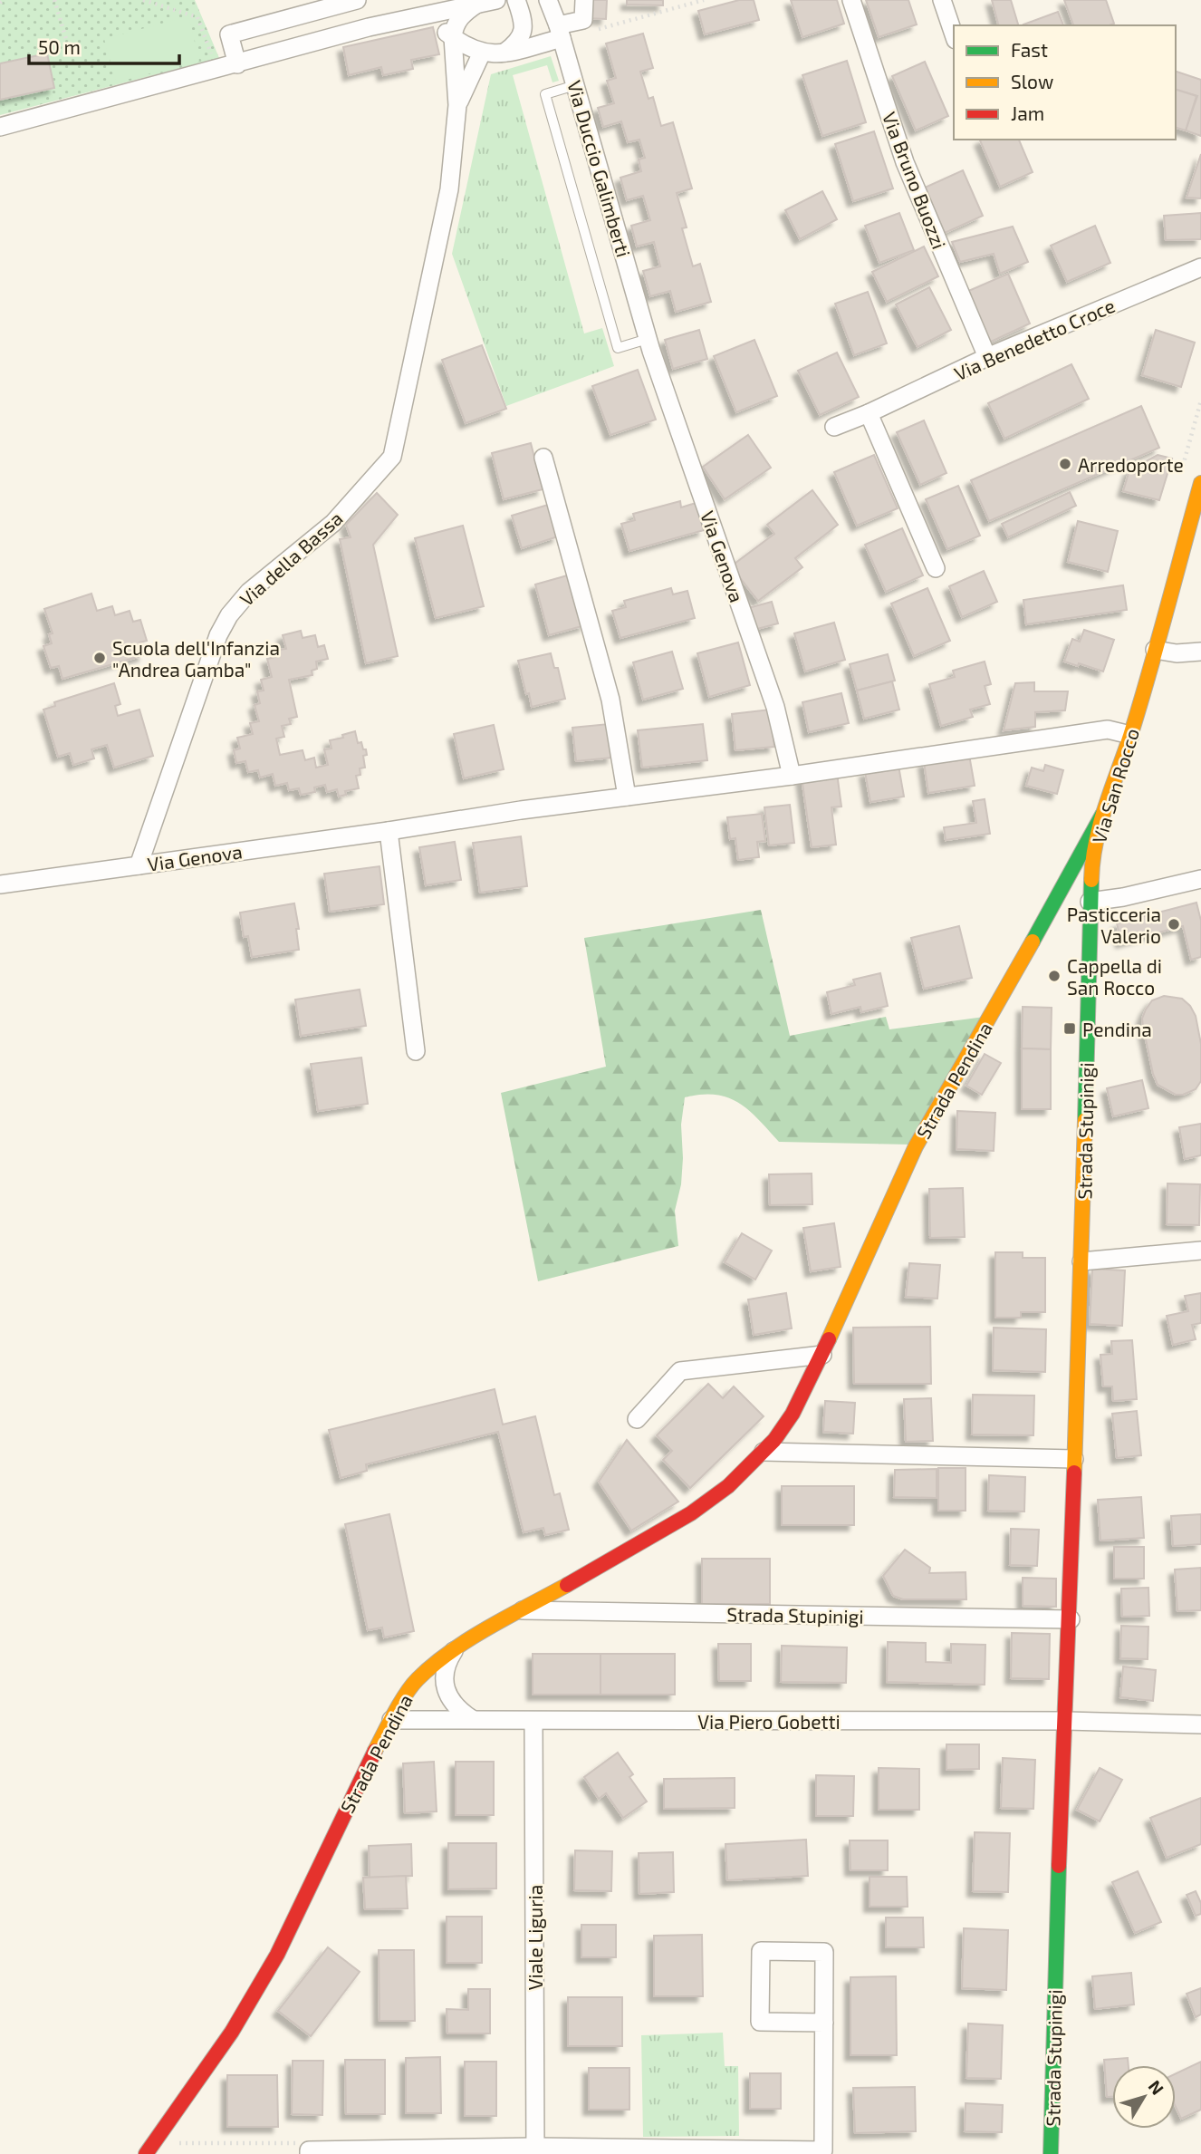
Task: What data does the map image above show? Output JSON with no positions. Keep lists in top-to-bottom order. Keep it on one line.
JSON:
{"streets":{"street":["Via Duccio Galimberti","Via Bruno Buozzi","Via Benedetto Croce","Via Genova","Via della Bassa","Via San Rocco","Strada Pendina","Strada Stupinigi","Via Piero Gobetti","Viale Liguria"]},"crossings":[["Via Duccio Galimberti","Via Genova"],["Via Bruno Buozzi","Via Benedetto Croce"],["Via Genova","Via della Bassa"],["Via Genova","Via San Rocco"],["Via San Rocco","Strada Pendina"],["Via San Rocco","Strada Stupinigi"],["Strada Pendina","Strada Stupinigi"],["Strada Pendina","Via Piero Gobetti"],["Strada Stupinigi","Via Piero Gobetti"],["Via Piero Gobetti","Viale Liguria"]],"places":{"other":["Arredoporte","Scuola dell'Infanzia \"Andrea Gamba\"","Pasticceria Valerio","Cappella di San Rocco"],"transit":["Pendina"]},"legend":["Fast","Slow","Jam"],"scale_bar":"50 m","north":"top right"}
